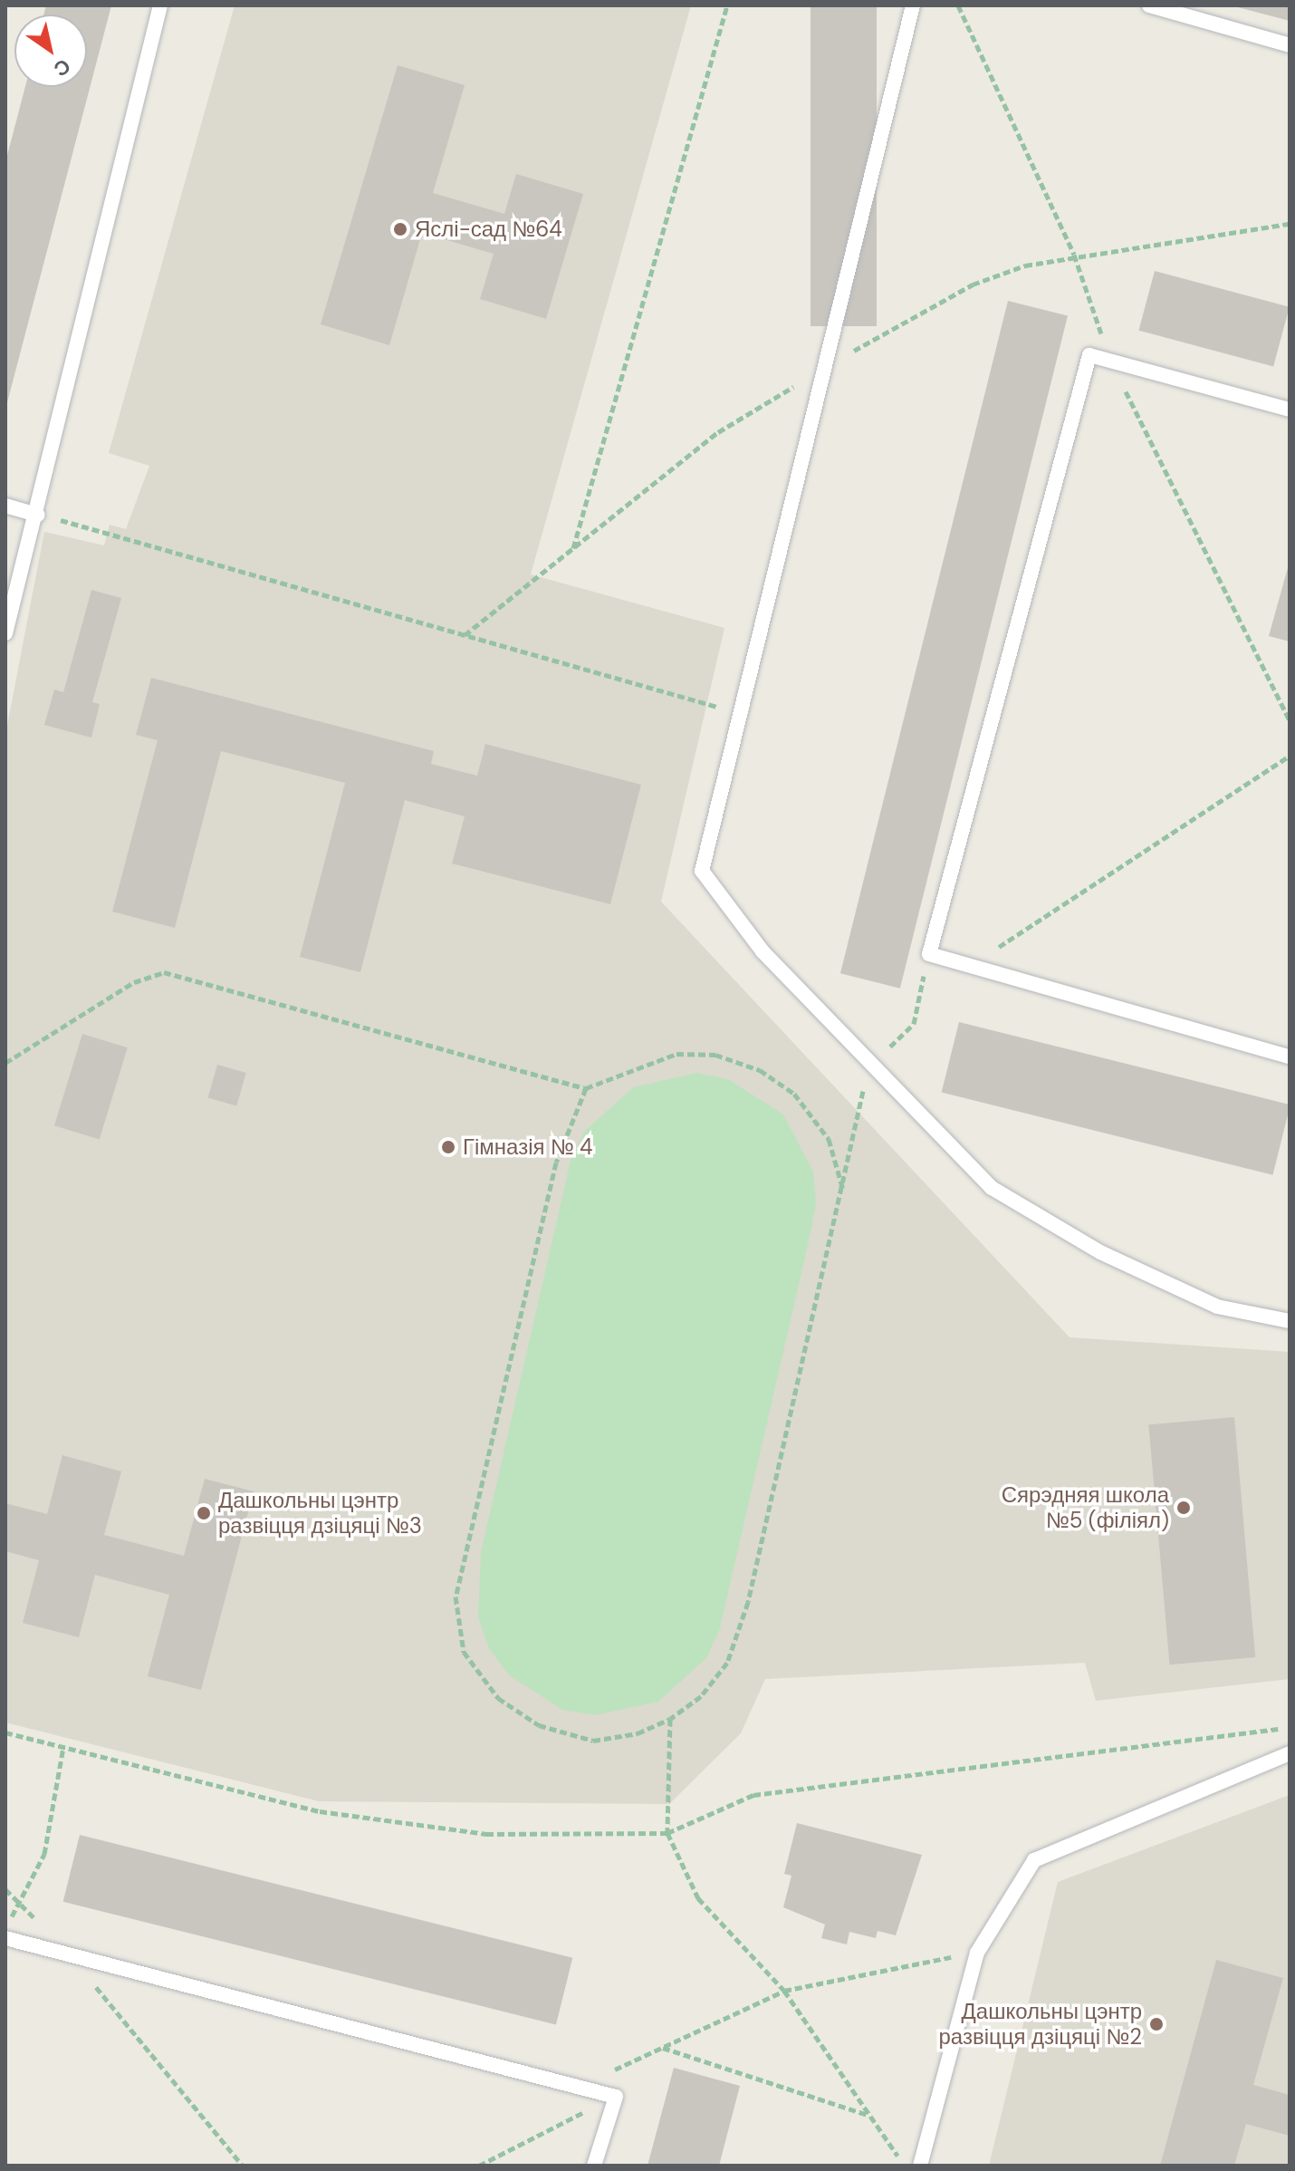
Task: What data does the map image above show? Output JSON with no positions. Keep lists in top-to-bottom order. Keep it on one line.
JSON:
{"places":["Яслі-сад №64","Гімназія № 4","Сярэдняя школа №5 (філіял)","Дашкольны цэнтр развіцця дзіцяці №3","Дашкольны цэнтр развіцця дзіцяці №2"],"north":"bottom right"}
